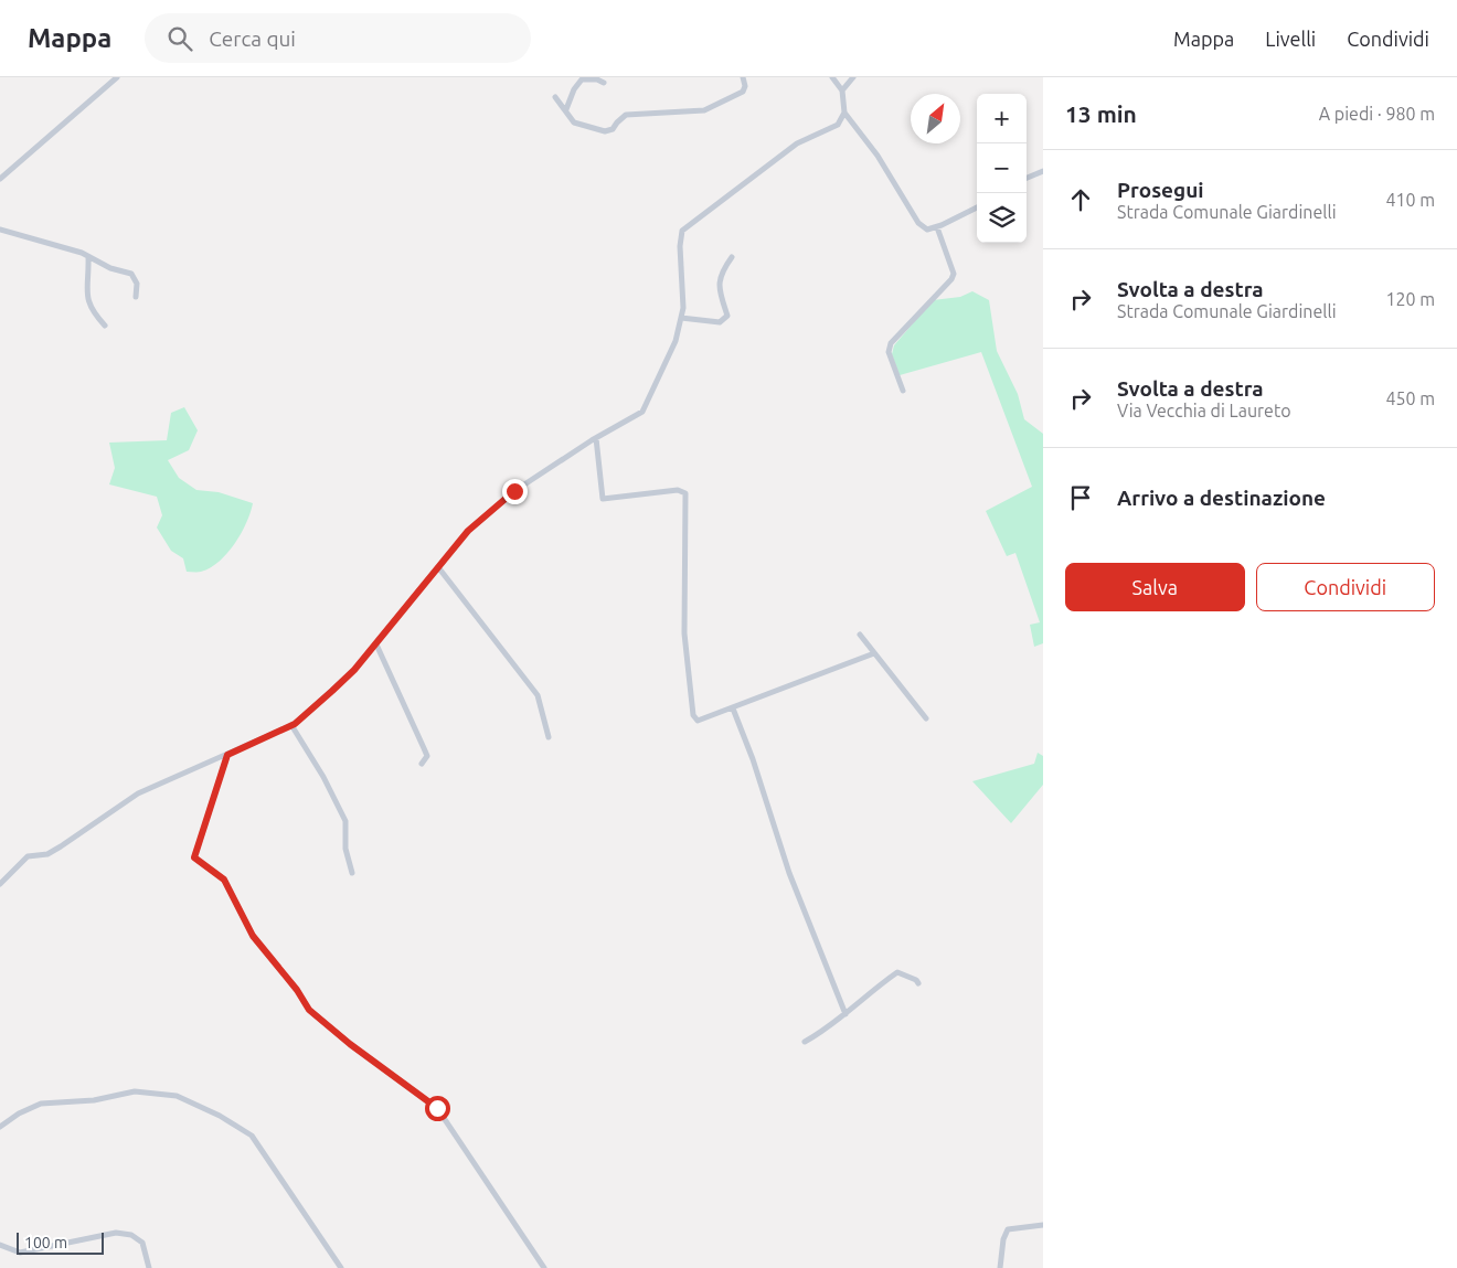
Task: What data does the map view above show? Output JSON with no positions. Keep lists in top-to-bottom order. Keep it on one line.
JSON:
{"scale_bar":"100 m","north":"top right","page":{"header":"Mappa","search":"Cerca qui","nav":["Mappa","Livelli","Condividi"],"heading":["13 min","A piedi · 980 m"],"map_buttons":["+","−"],"list":[["Prosegui","Strada Comunale Giardinelli","410 m"],["Svolta a destra","Strada Comunale Giardinelli","120 m"],["Svolta a destra","Via Vecchia di Laureto","450 m"],"Arrivo a destinazione"],"buttons":["Salva","Condividi"],"scale":"100 m"}}
